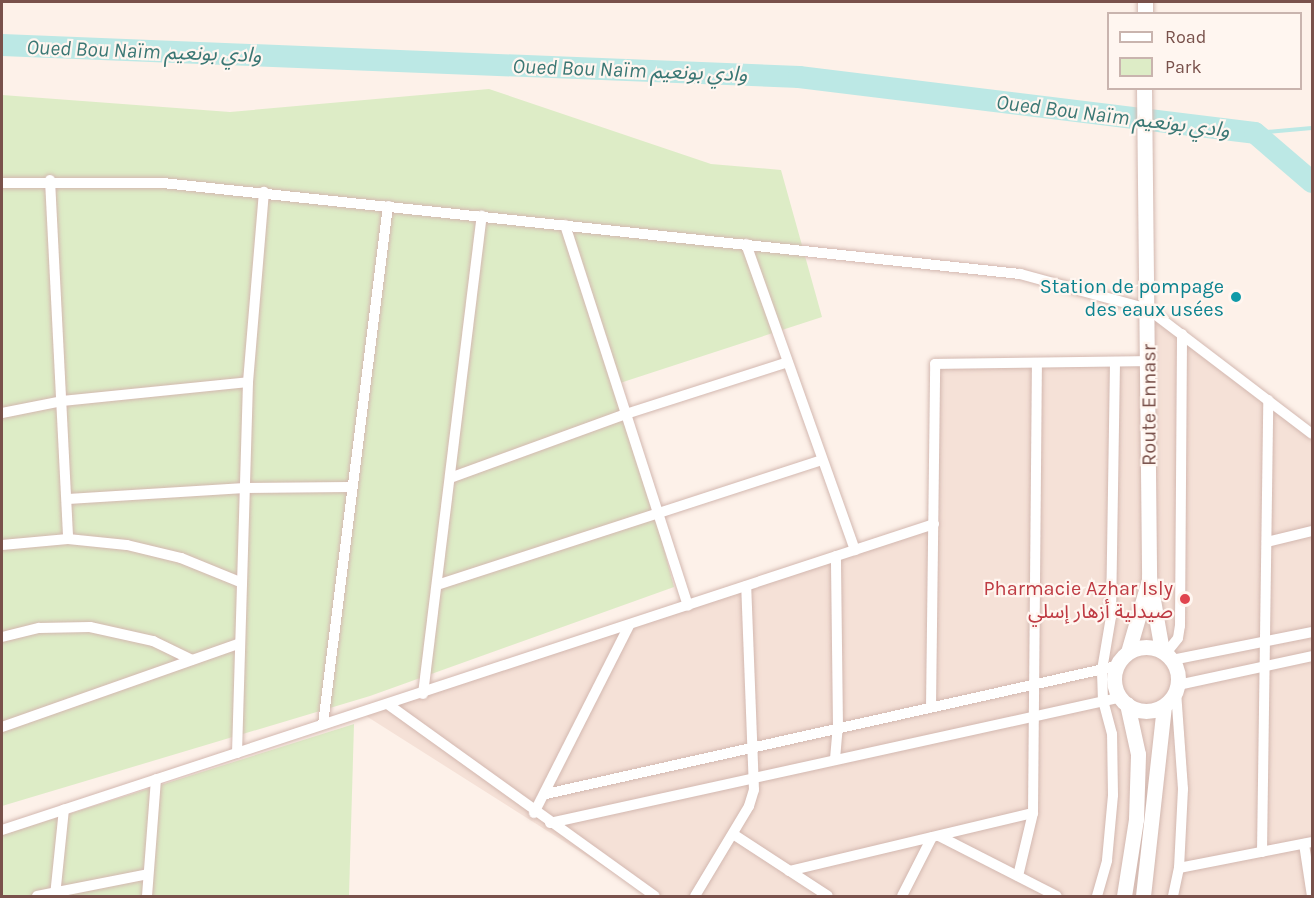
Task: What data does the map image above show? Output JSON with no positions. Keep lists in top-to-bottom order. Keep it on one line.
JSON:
{"streets":{"main road":["Route Ennasr"]},"water":["Oued Bou Naïm وادي بونعيم"],"places":["Station de pompage des eaux usées","Pharmacie Azhar Isly صيدلية أزهار إسلي"],"legend":["Road","Park"]}
